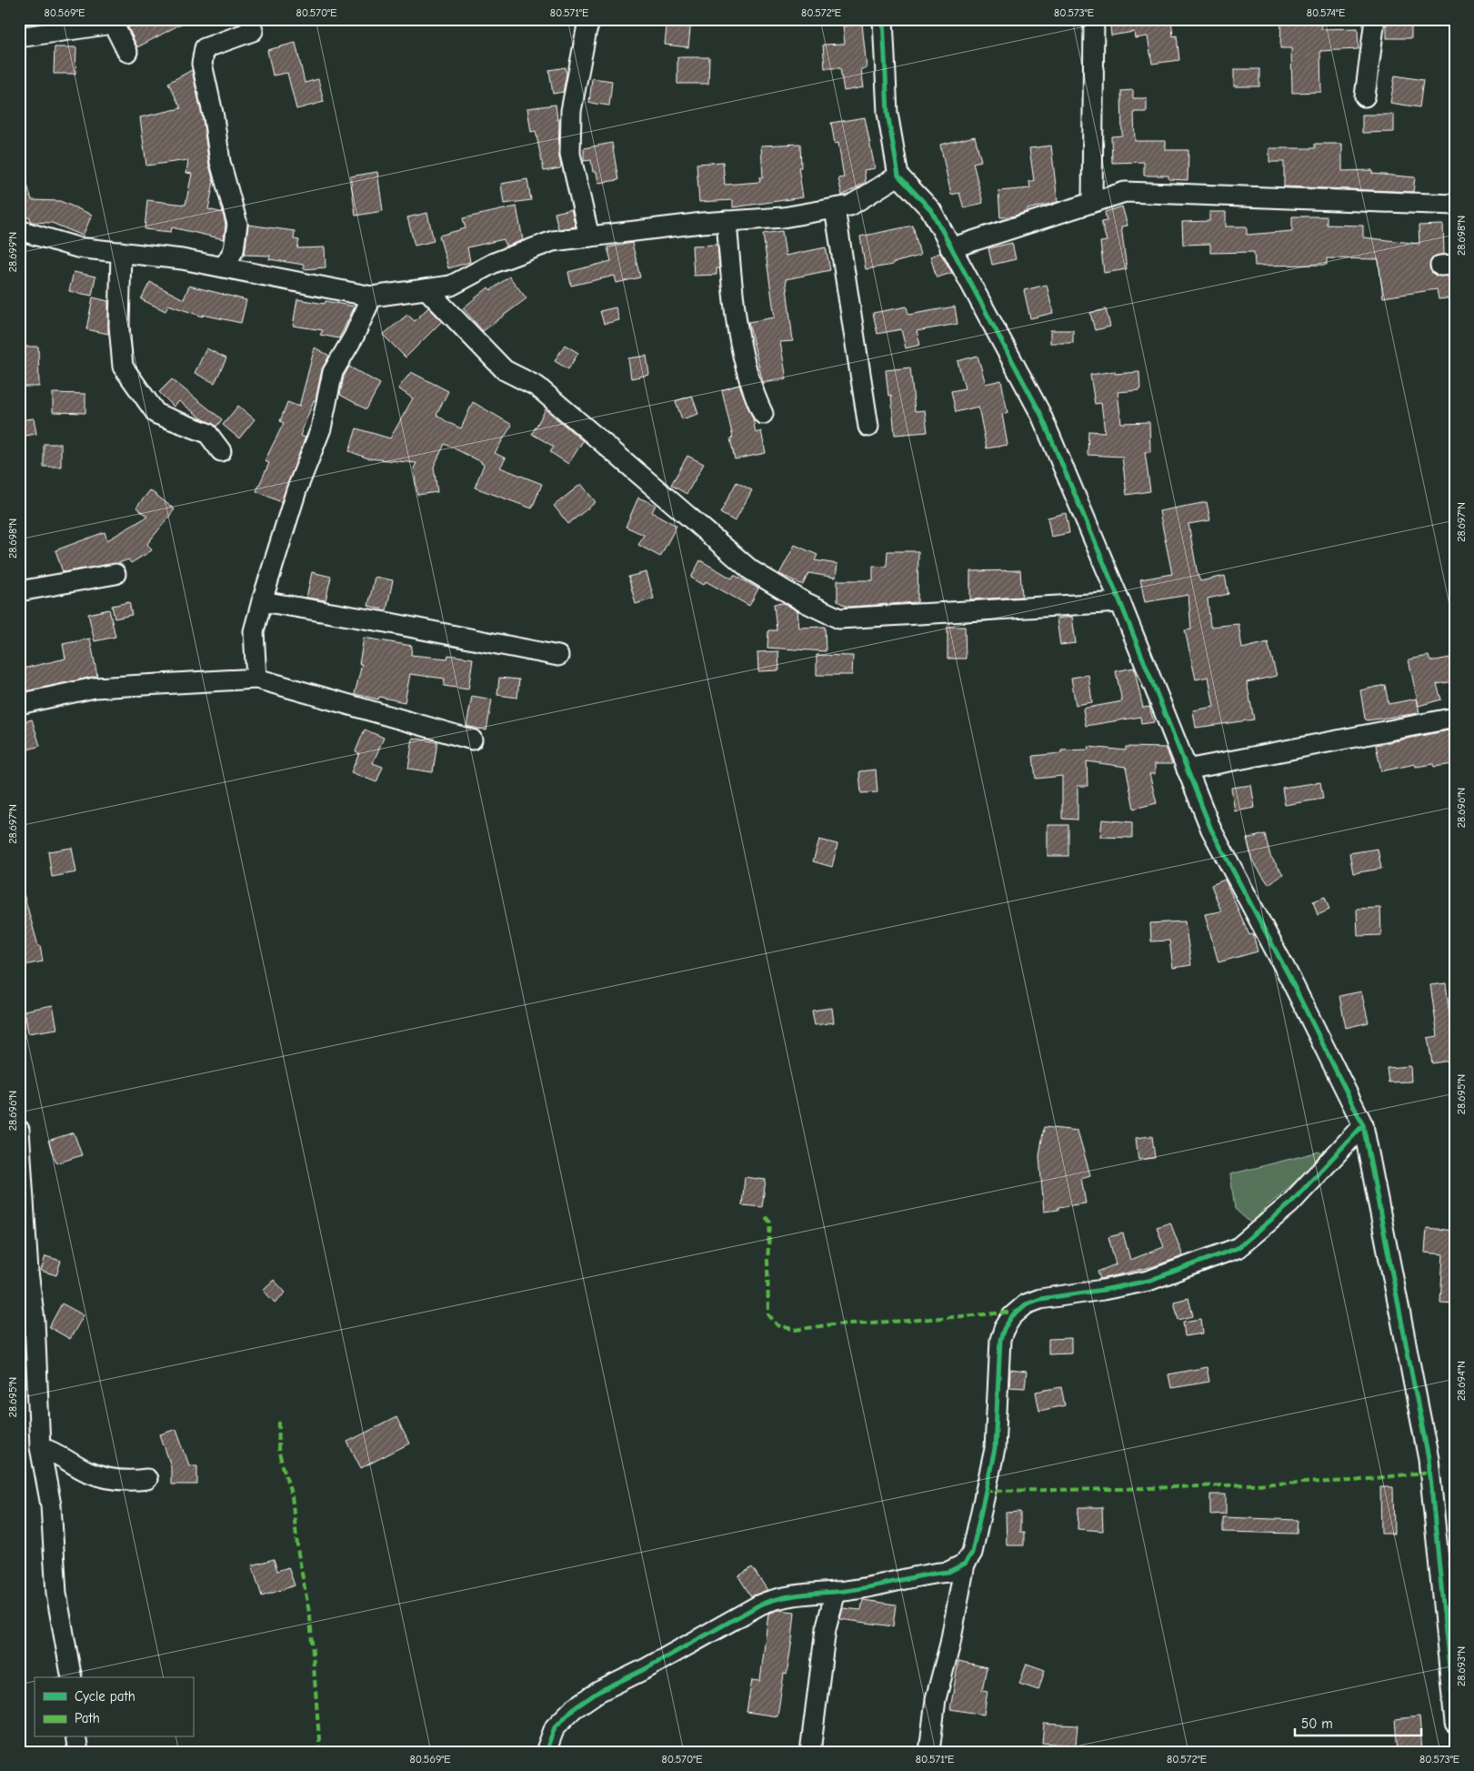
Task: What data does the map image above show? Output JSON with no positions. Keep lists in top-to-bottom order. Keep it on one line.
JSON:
{"legend":["Cycle path","Path"],"scale_bar":"50 m","coordinates":["80.569°E","80.570°E","80.571°E","80.572°E","80.573°E","80.574°E","28.698°N","28.699°N","28.697°N","28.696°N","28.695°N","28.694°N","28.693°N"]}
